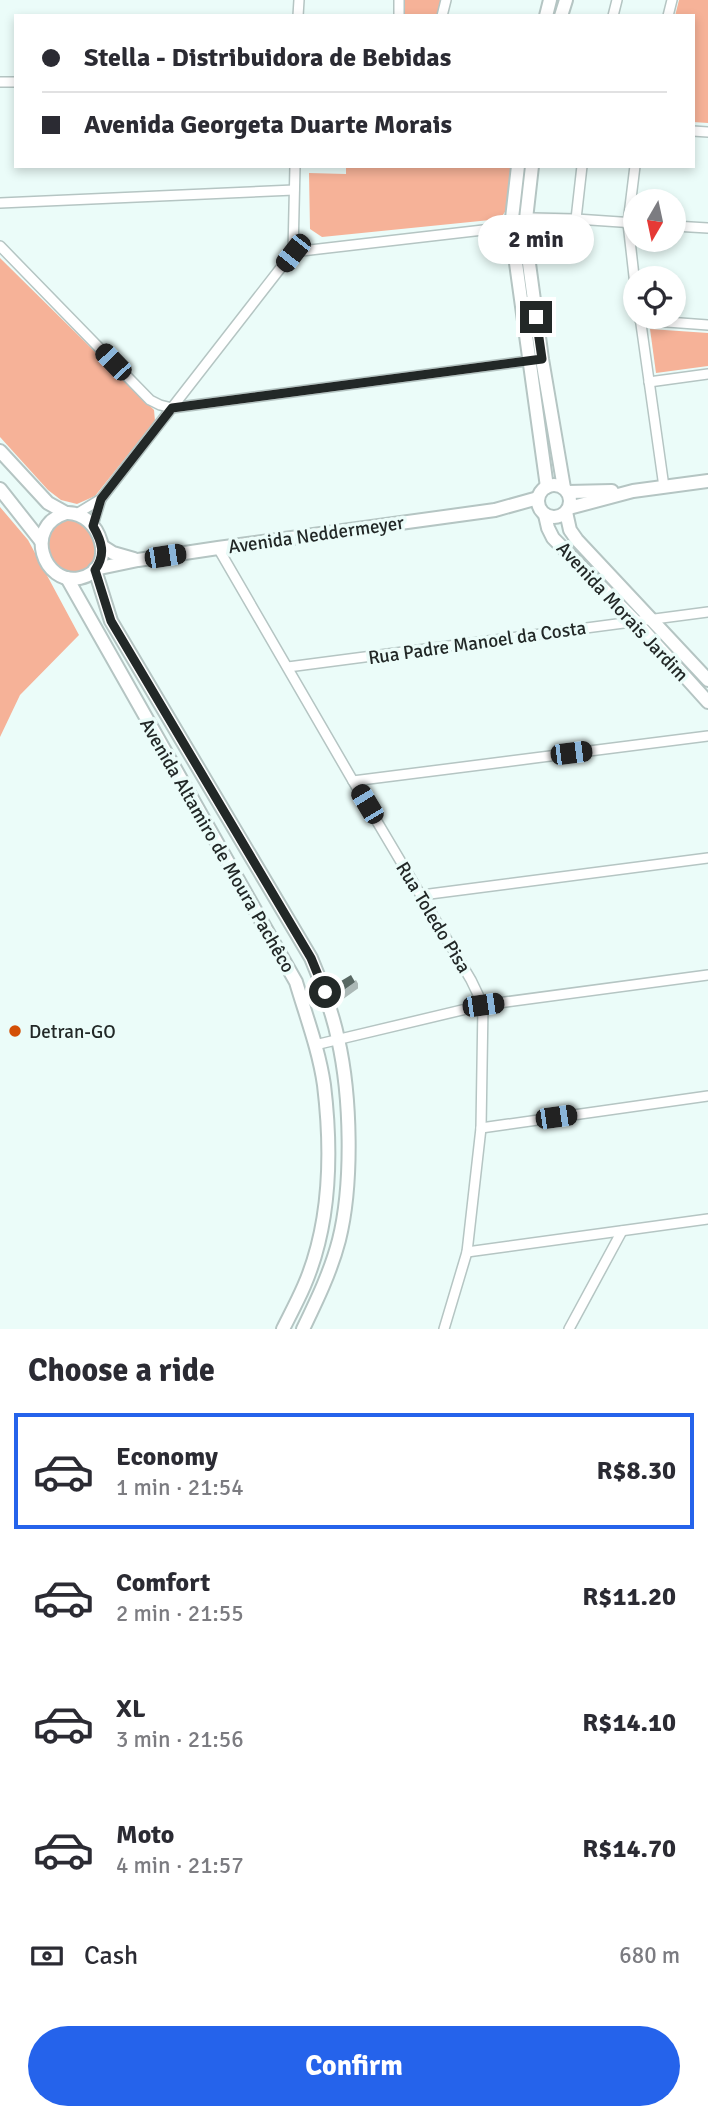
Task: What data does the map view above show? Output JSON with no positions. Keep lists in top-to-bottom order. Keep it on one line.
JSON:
{"streets":{"main road":["Avenida Neddermeyer","Avenida Morais Jardim","Avenida Altamiro de Moura Pachêco"],"street":["Rua Padre Manoel da Costa","Rua Toledo Pisa"]},"crossings":[["Avenida Neddermeyer","Avenida Morais Jardim"],["Avenida Neddermeyer","Avenida Altamiro de Moura Pachêco"],["Avenida Neddermeyer","Rua Toledo Pisa"],["Avenida Morais Jardim","Rua Padre Manoel da Costa"],["Rua Padre Manoel da Costa","Rua Toledo Pisa"]],"places":["Detran-GO"],"north":"bottom","page":{"banner":["Stella - Distribuidora de Bebidas","Avenida Georgeta Duarte Morais"],"bubble":"2 min","heading":"Choose a ride","list":[{"name":"Economy","note":"1 min · 21:54","value":"R$8.30"},{"name":"Comfort","note":"2 min · 21:55","value":"R$11.20"},{"name":"XL","note":"3 min · 21:56","value":"R$14.10"},{"name":"Moto","note":"4 min · 21:57","value":"R$14.70"}],"pay":["Cash","680 m"],"buttons":"Confirm"}}
